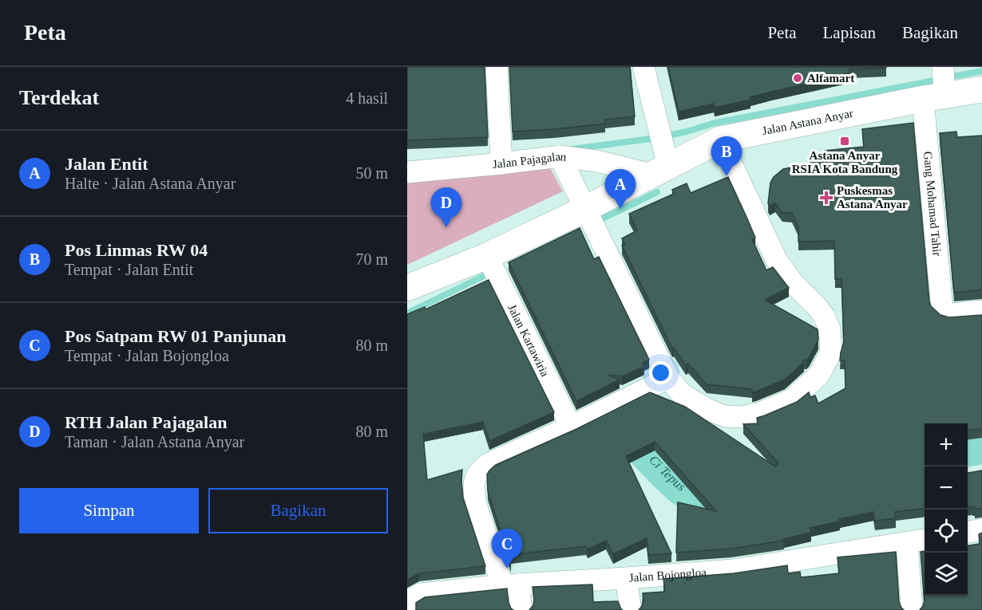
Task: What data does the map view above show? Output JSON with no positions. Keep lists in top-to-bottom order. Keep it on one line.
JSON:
{"streets":{"main road":["Jalan Astana Anyar"],"street":["Jalan Pajagalan","Gang Mohamad Tahir","Jalan Kartawiria","Jalan Bojongloa"]},"crossings":[["Jalan Astana Anyar","Jalan Pajagalan"],["Jalan Astana Anyar","Gang Mohamad Tahir"],["Jalan Astana Anyar","Jalan Kartawiria"]],"water":["Ci Tepus"],"places":{"other":["Alfamart"],"transit":["Astana Anyar RSIA Kota Bandung"],"health":["Puskesmas Astana Anyar"]},"page":{"header":"Peta","nav":["Peta","Lapisan","Bagikan"],"heading":["Terdekat","4 hasil"],"list":[{"mark":"A","name":"Jalan Entit","note":"Halte · Jalan Astana Anyar","value":"50 m"},{"mark":"B","name":"Pos Linmas RW 04","note":"Tempat · Jalan Entit","value":"70 m"},{"mark":"C","name":"Pos Satpam RW 01 Panjunan","note":"Tempat · Jalan Bojongloa","value":"80 m"},{"mark":"D","name":"RTH Jalan Pajagalan","note":"Taman · Jalan Astana Anyar","value":"80 m"}],"pins":["B","A","D","C"],"map_buttons":["+","−"],"buttons":["Simpan","Bagikan"]}}
